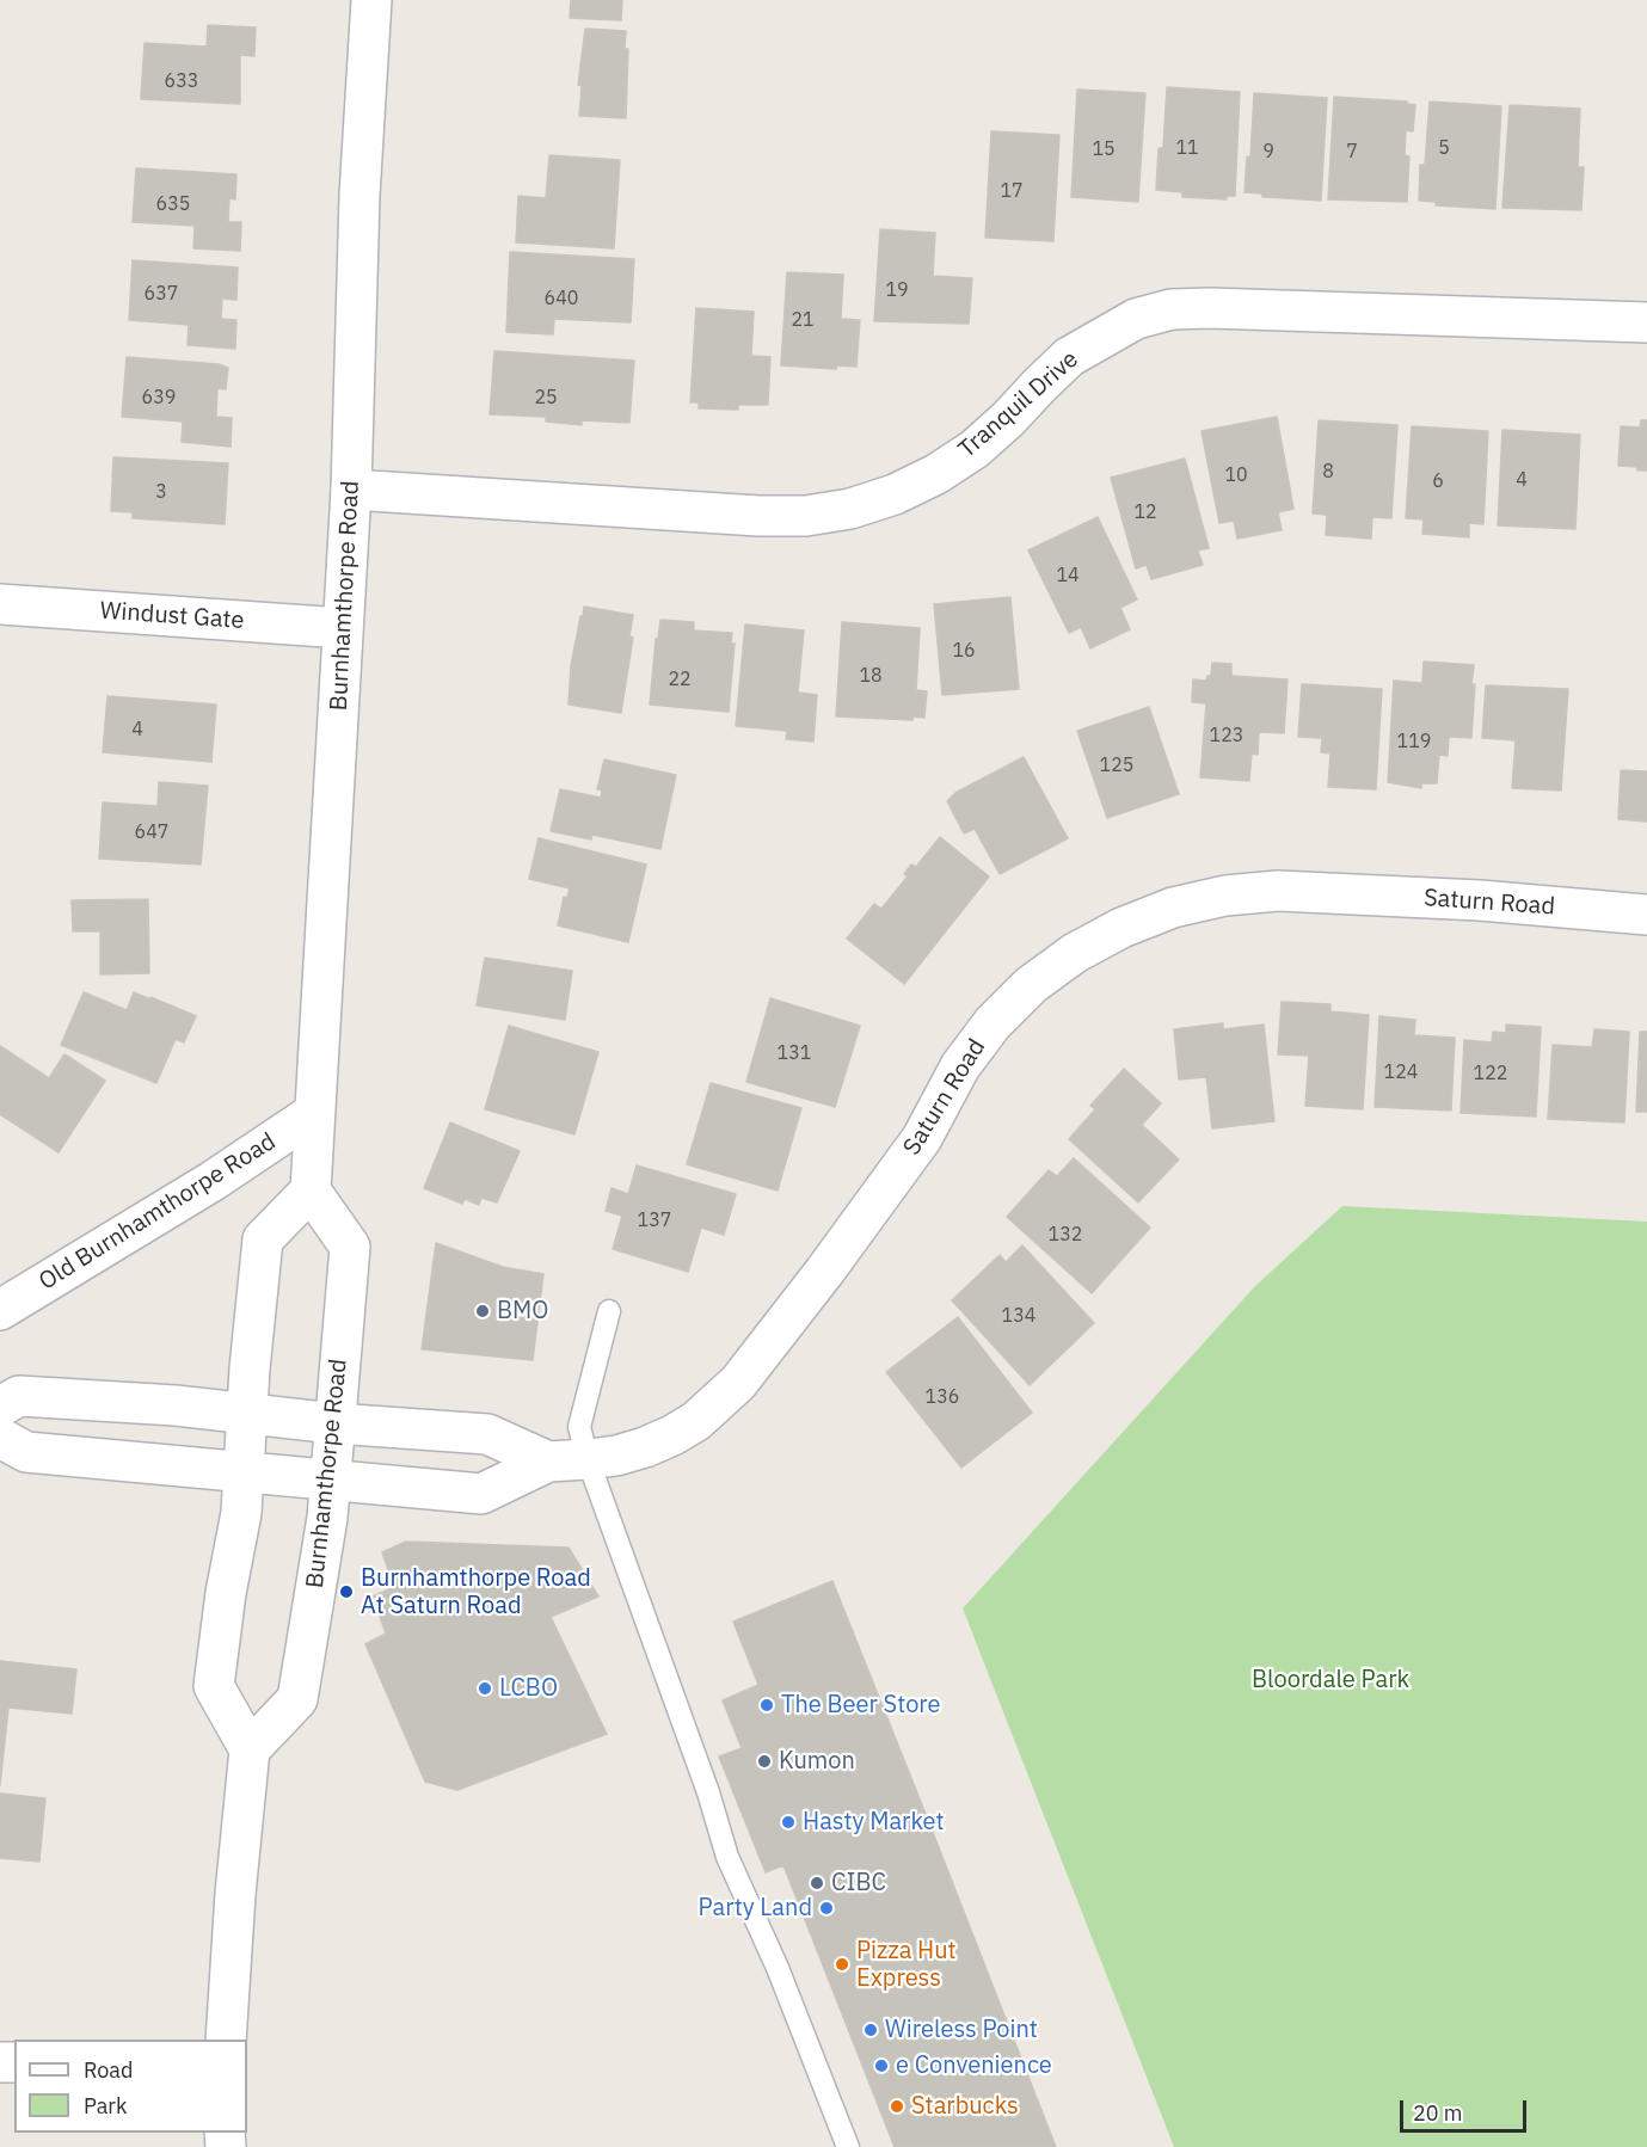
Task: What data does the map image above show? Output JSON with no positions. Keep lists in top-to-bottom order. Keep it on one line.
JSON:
{"streets":{"street":["Tranquil Drive","Burnhamthorpe Road","Windust Gate","Saturn Road","Old Burnhamthorpe Road"]},"crossings":[["Tranquil Drive","Burnhamthorpe Road"],["Burnhamthorpe Road","Windust Gate"],["Burnhamthorpe Road","Saturn Road"],["Burnhamthorpe Road","Old Burnhamthorpe Road"]],"parks":["Bloordale Park"],"places":["BMO","Burnhamthorpe Road At Saturn Road","LCBO","The Beer Store","Kumon","Hasty Market","CIBC","Party Land","Pizza Hut Express","Wireless Point","e Convenience","Starbucks"],"house_numbers":["633","11","5","15","9","7","17","635","19","637","640","21","639","25","8","10","4","6","3","12","14","16","18","22","4","123","119","125","647","131","124","122","137","132","134","136"],"legend":["Road","Park"],"scale_bar":"20 m"}
